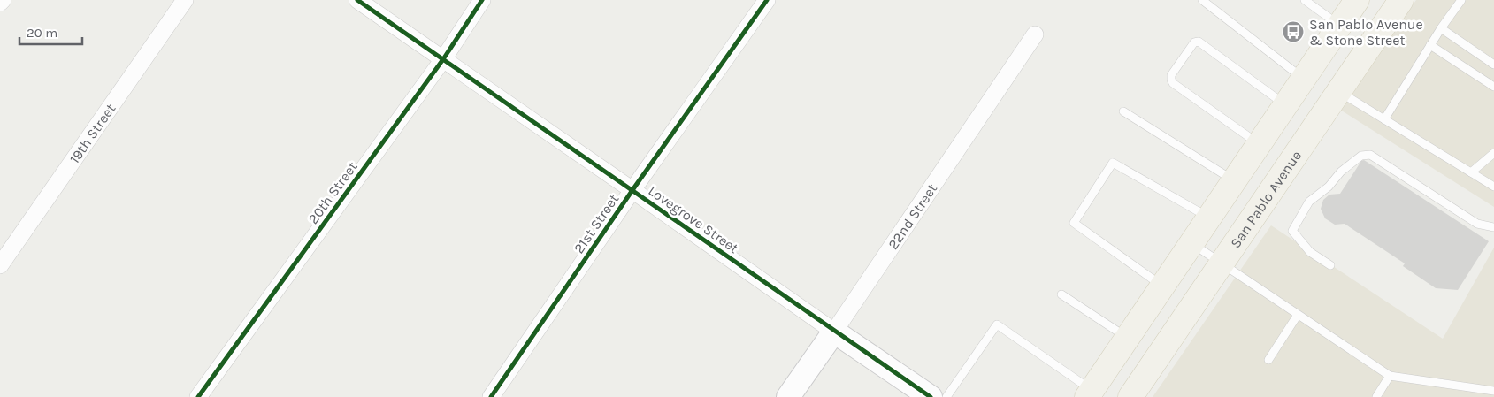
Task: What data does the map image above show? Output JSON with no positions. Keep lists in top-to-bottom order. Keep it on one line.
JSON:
{"streets":{"main road":["San Pablo Avenue"],"street":["19th Street","20th Street","22nd Street","Lovegrove Street","21st Street"]},"crossings":[["20th Street","Lovegrove Street"],["22nd Street","Lovegrove Street"],["Lovegrove Street","21st Street"]],"places":{"bus stop":["San Pablo Avenue & Stone Street"]},"scale_bar":"20 m"}
